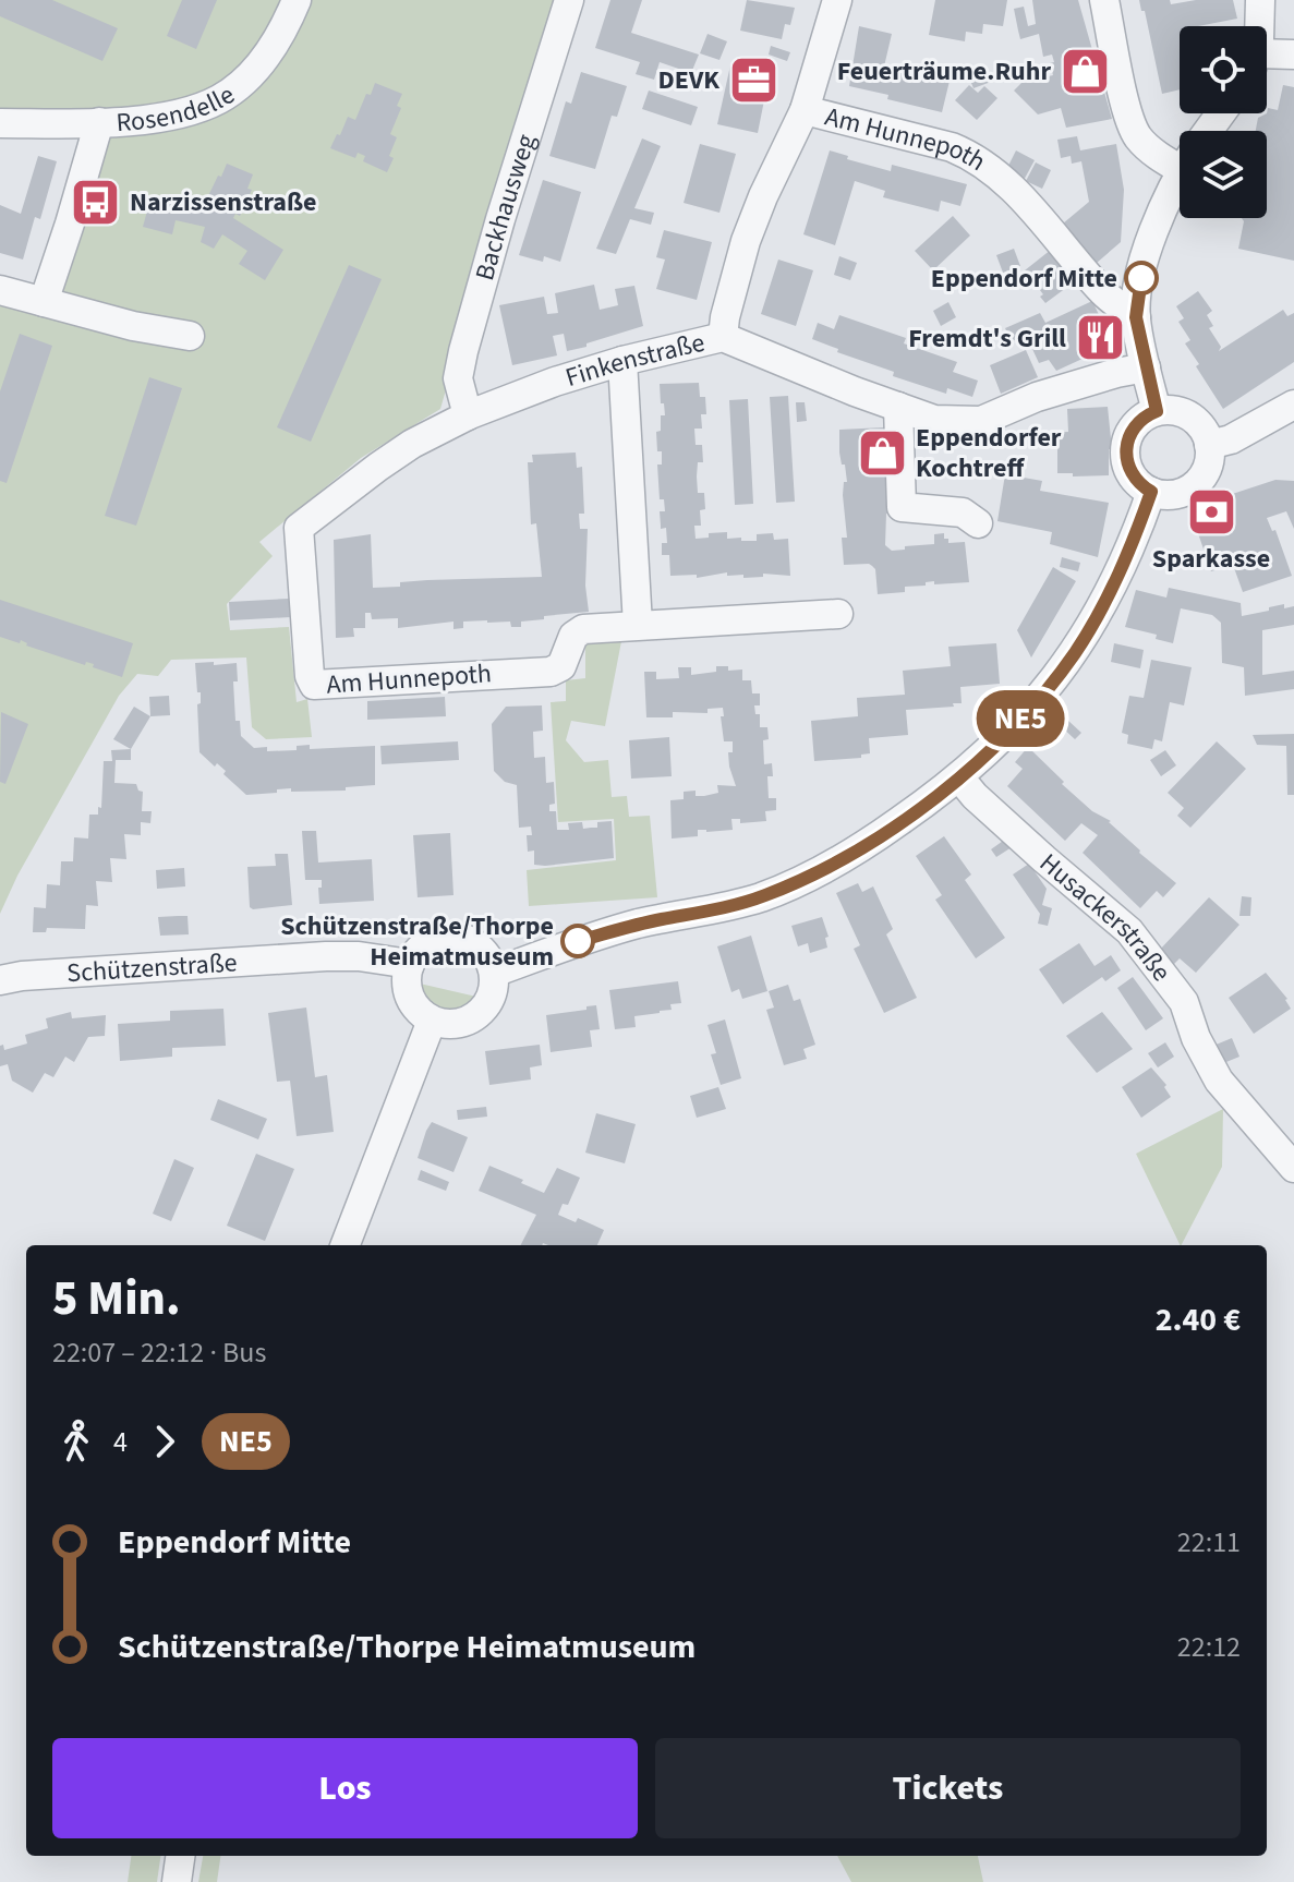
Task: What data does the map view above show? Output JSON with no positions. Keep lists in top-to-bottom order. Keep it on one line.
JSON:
{"streets":{"street":["Rosendelle","Am Hunnepoth","Backhausweg","Finkenstraße","Husackerstraße","Schützenstraße"]},"crossings":[["Am Hunnepoth","Finkenstraße"],["Backhausweg","Finkenstraße"]],"places":{"shop":["Feuerträume.Ruhr","Eppendorfer Kochtreff"],"office":["DEVK"],"bus stop":["Narzissenstraße"],"other":["Eppendorf Mitte","Schützenstraße/Thorpe Heimatmuseum"],"restaurant":["Fremdt's Grill"],"bank":["Sparkasse"]},"lines":["bus line NE5"],"page":{"on_map":"NE5","heading":["5 Min.","22:07 – 22:12 · Bus","2.40 €"],"legs":["4","NE5"],"list":[{"name":"Eppendorf Mitte","value":"22:11"},{"name":"Schützenstraße/Thorpe Heimatmuseum","value":"22:12"}],"buttons":["Los","Tickets"]}}
